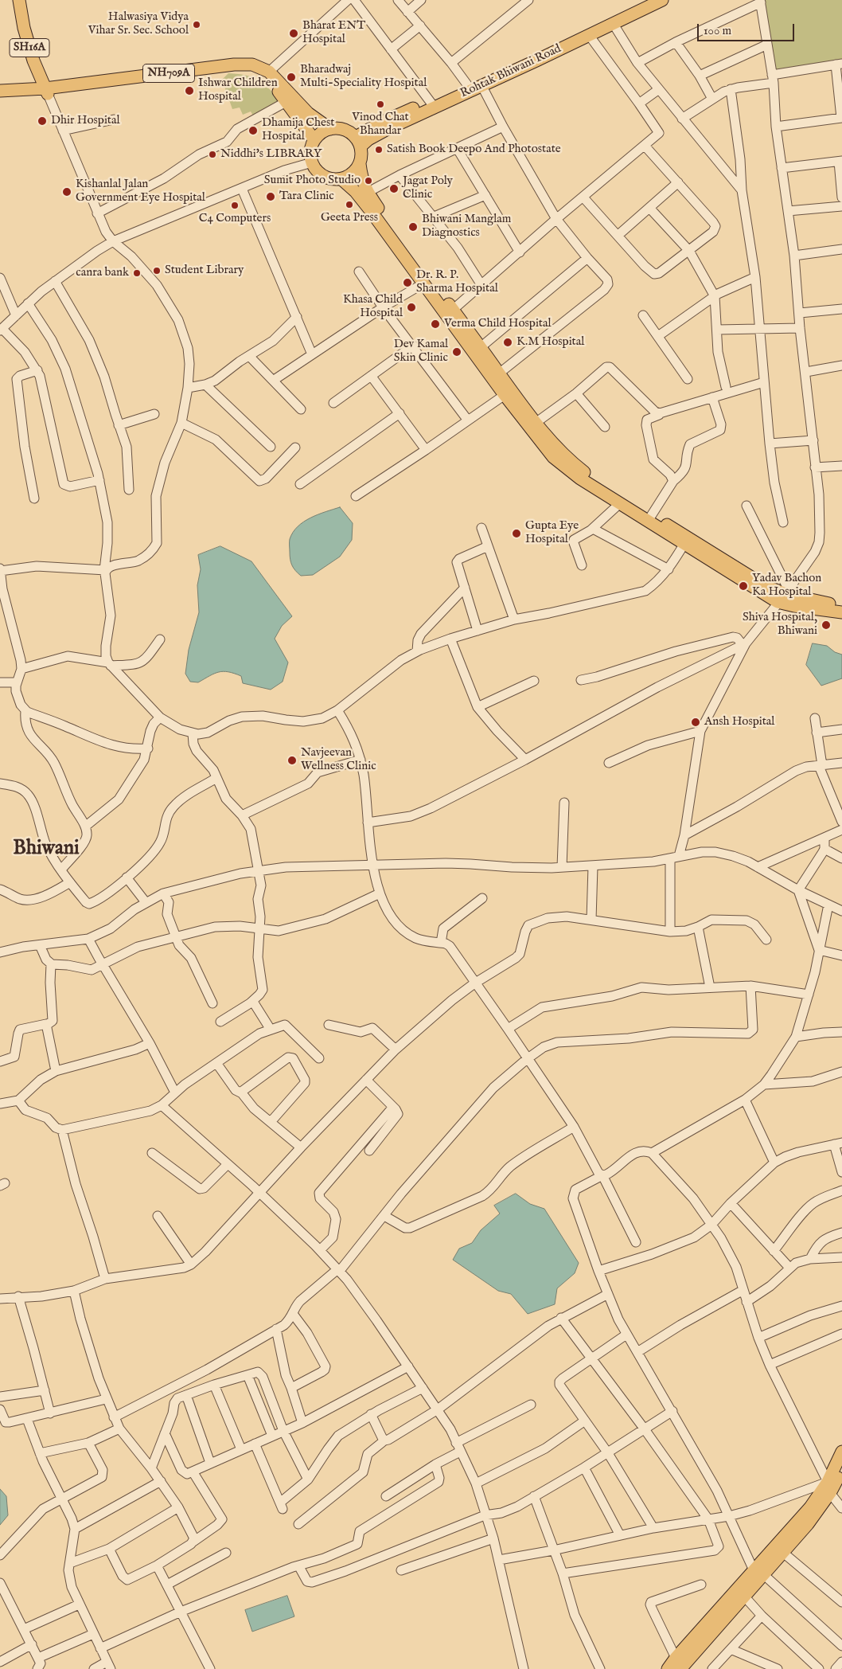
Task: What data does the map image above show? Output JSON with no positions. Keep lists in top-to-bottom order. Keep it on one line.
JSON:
{"streets":{"main road":["SH16A","Rohtak Bhiwani Road","NH709A"]},"crossings":[["SH16A","NH709A"]],"districts":["Bhiwani"],"places":["Halwasiya Vidya Vihar Sr. Sec. School","Bharat ENT Hospital","Bharadwaj Multi-Speciality Hospital","Ishwar Children Hospital","Vinod Chat Bhandar","Dhir Hospital","Dhamija Chest Hospital","Satish Book Deepo And Photostate","Niddhi's LIBRARY","Sumit Photo Studio","Jagat Poly Clinic","Kishanlal Jalan Government Eye Hospital","Tara Clinic","Geeta Press","C4 Computers","Bhiwani Manglam Diagnostics","Student Library","canra bank","Dr. R. P. Sharma Hospital","Khasa Child Hospital","Verma Child Hospital","K.M Hospital","Dev Kamal Skin Clinic","Gupta Eye Hospital","Yadav Bachon Ka Hospital","Shiva Hospital, Bhiwani","Ansh Hospital","Navjeevan Wellness Clinic"],"scale_bar":"100 m"}
